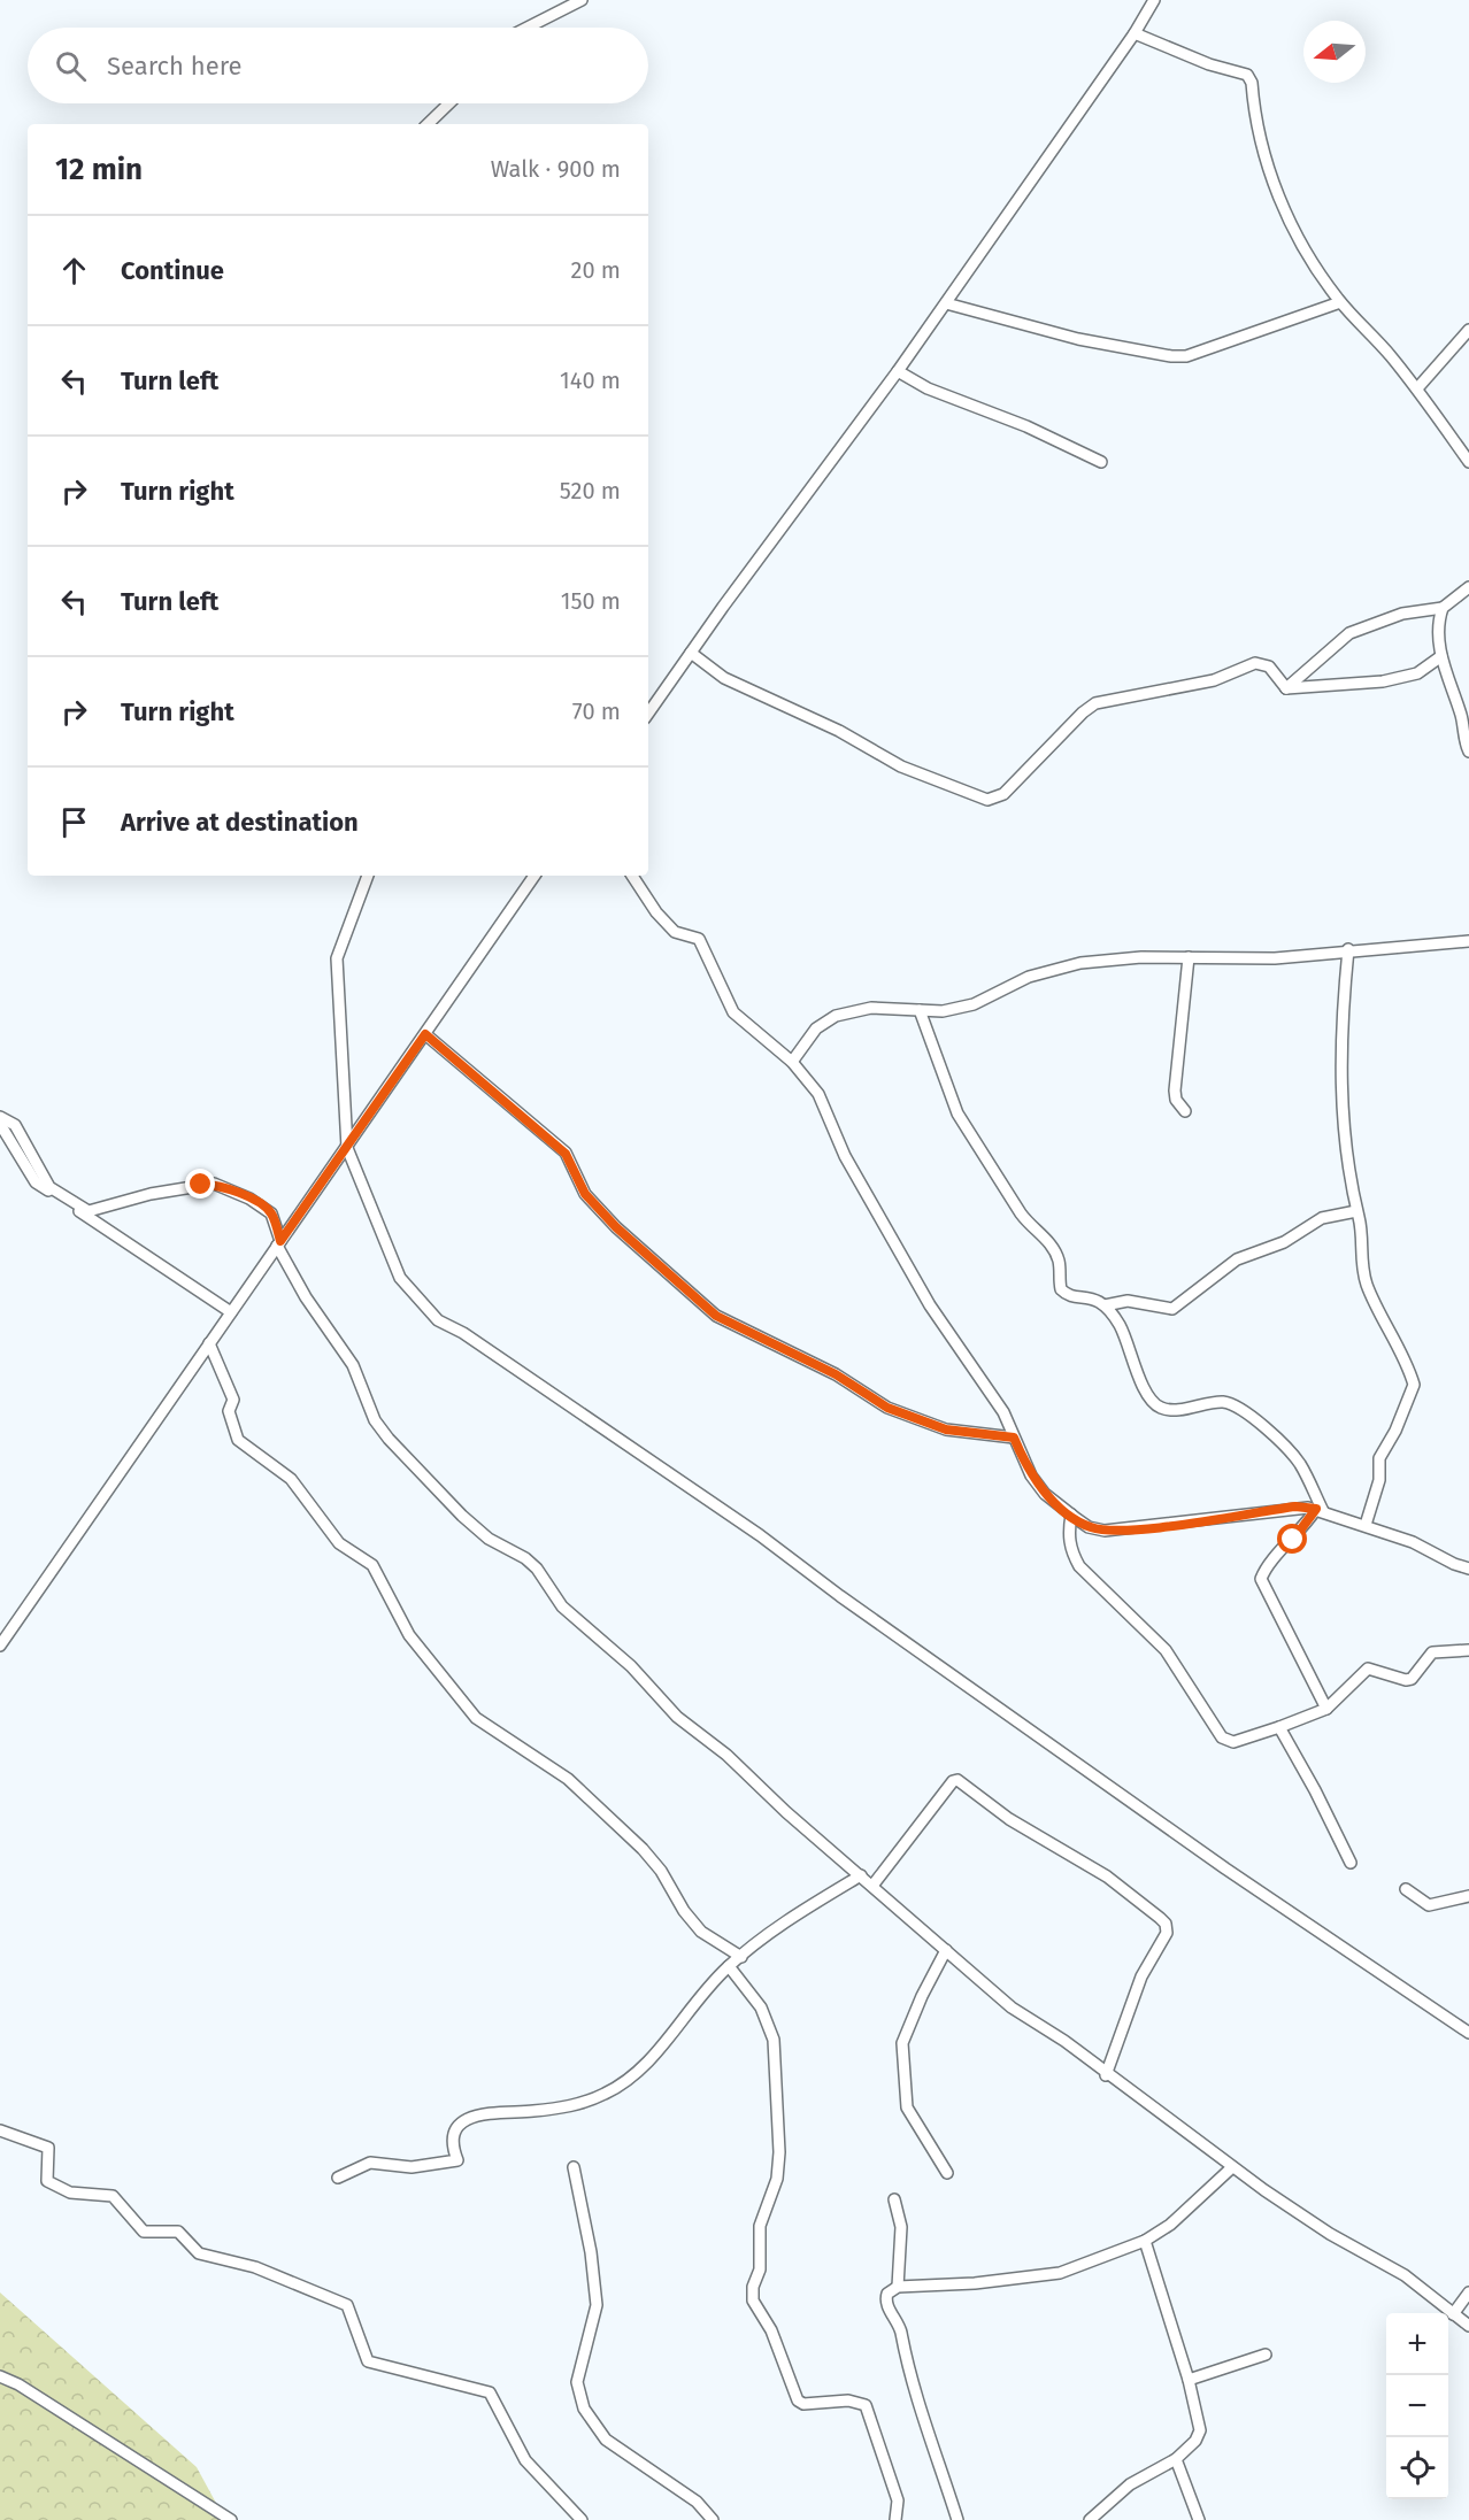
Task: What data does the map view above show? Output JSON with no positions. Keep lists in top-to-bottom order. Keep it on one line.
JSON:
{"north":"left","page":{"search":"Search here","heading":["12 min","Walk · 900 m"],"list":[["Continue","20 m"],["Turn left","140 m"],["Turn right","520 m"],["Turn left","150 m"],["Turn right","70 m"],"Arrive at destination"],"map_buttons":["+","−"]}}
